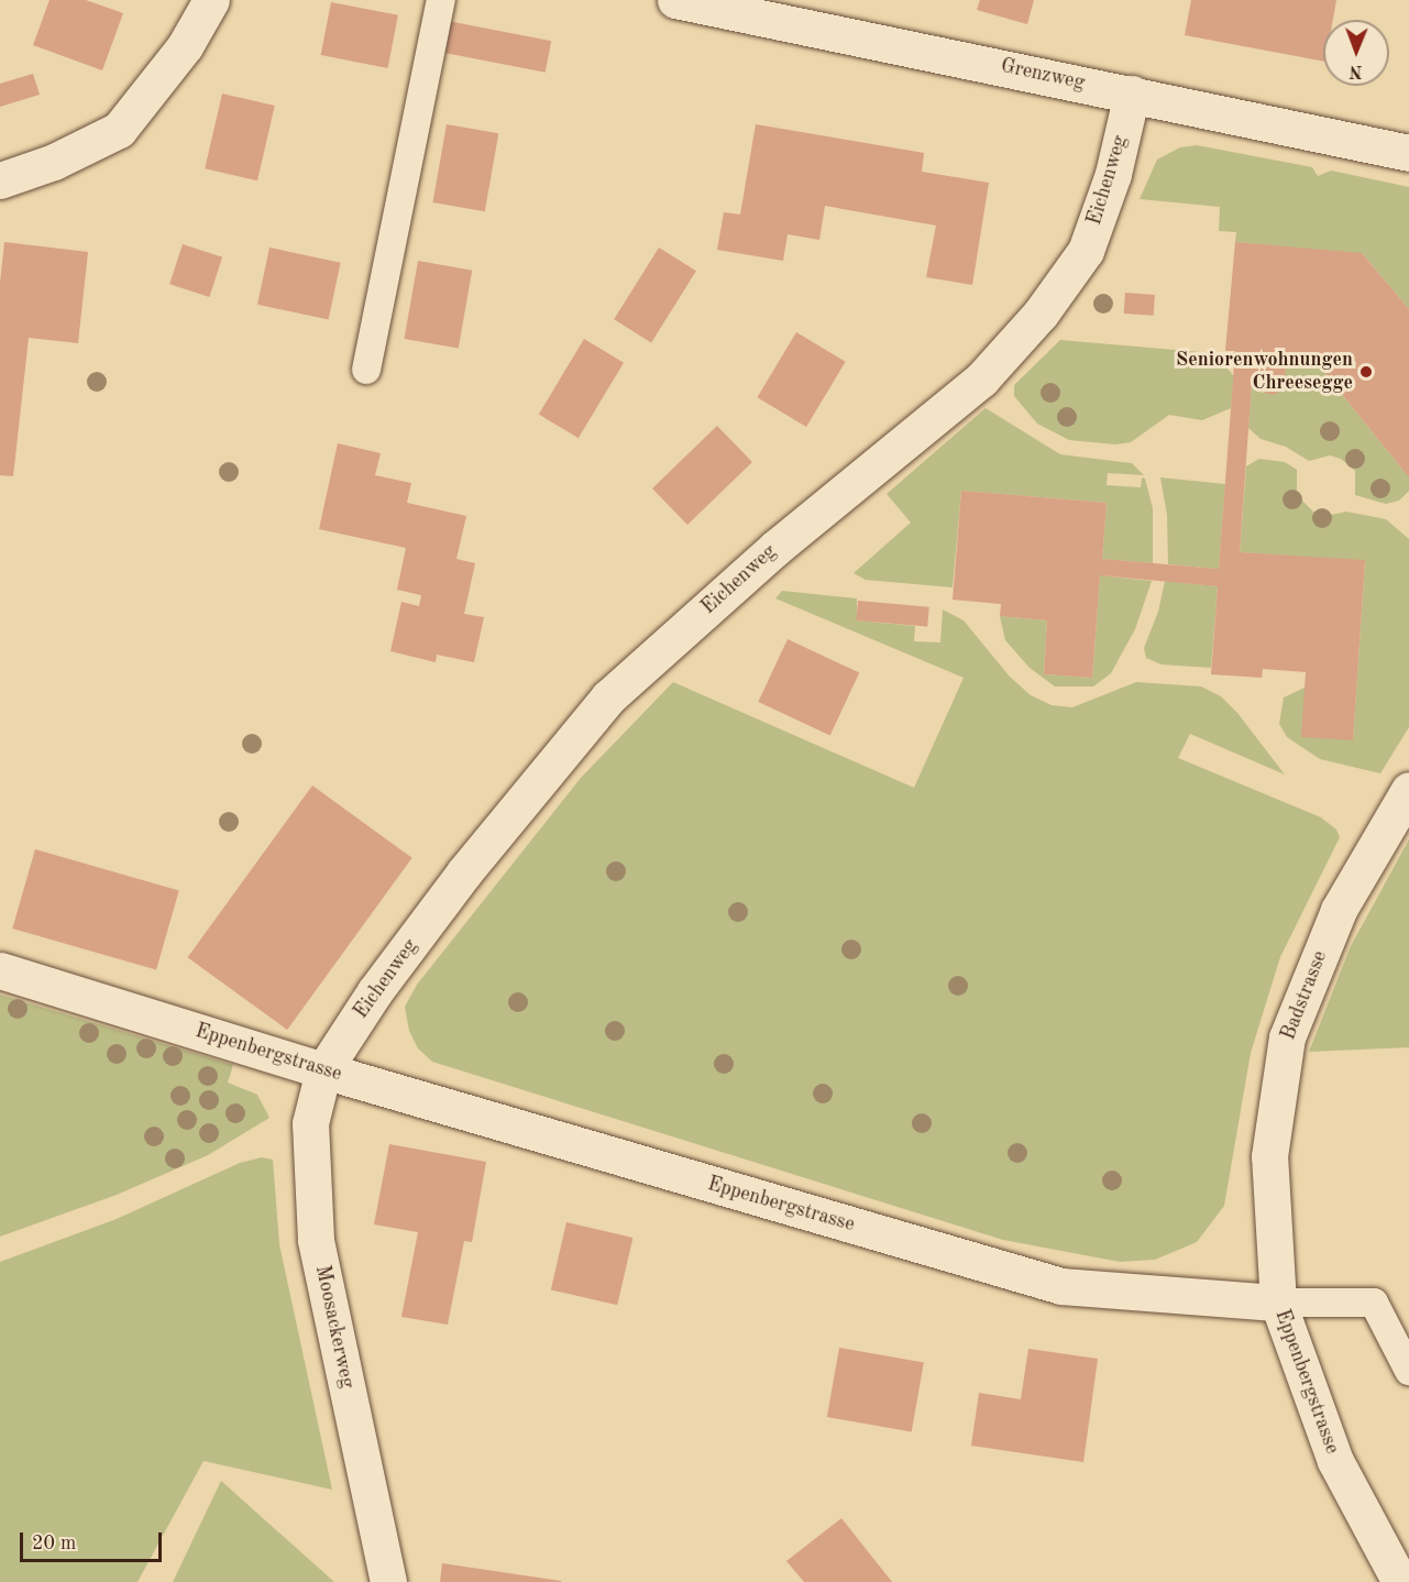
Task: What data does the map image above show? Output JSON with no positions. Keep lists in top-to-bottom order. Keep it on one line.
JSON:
{"streets":{"street":["Grenzweg","Eichenweg","Badstrasse","Eppenbergstrasse","Moosackerweg"]},"crossings":[["Grenzweg","Eichenweg"],["Eichenweg","Eppenbergstrasse"],["Eichenweg","Moosackerweg"],["Badstrasse","Eppenbergstrasse"],["Eppenbergstrasse","Moosackerweg"]],"places":["Seniorenwohnungen Chreesegge"],"scale_bar":"20 m","north":"bottom"}
